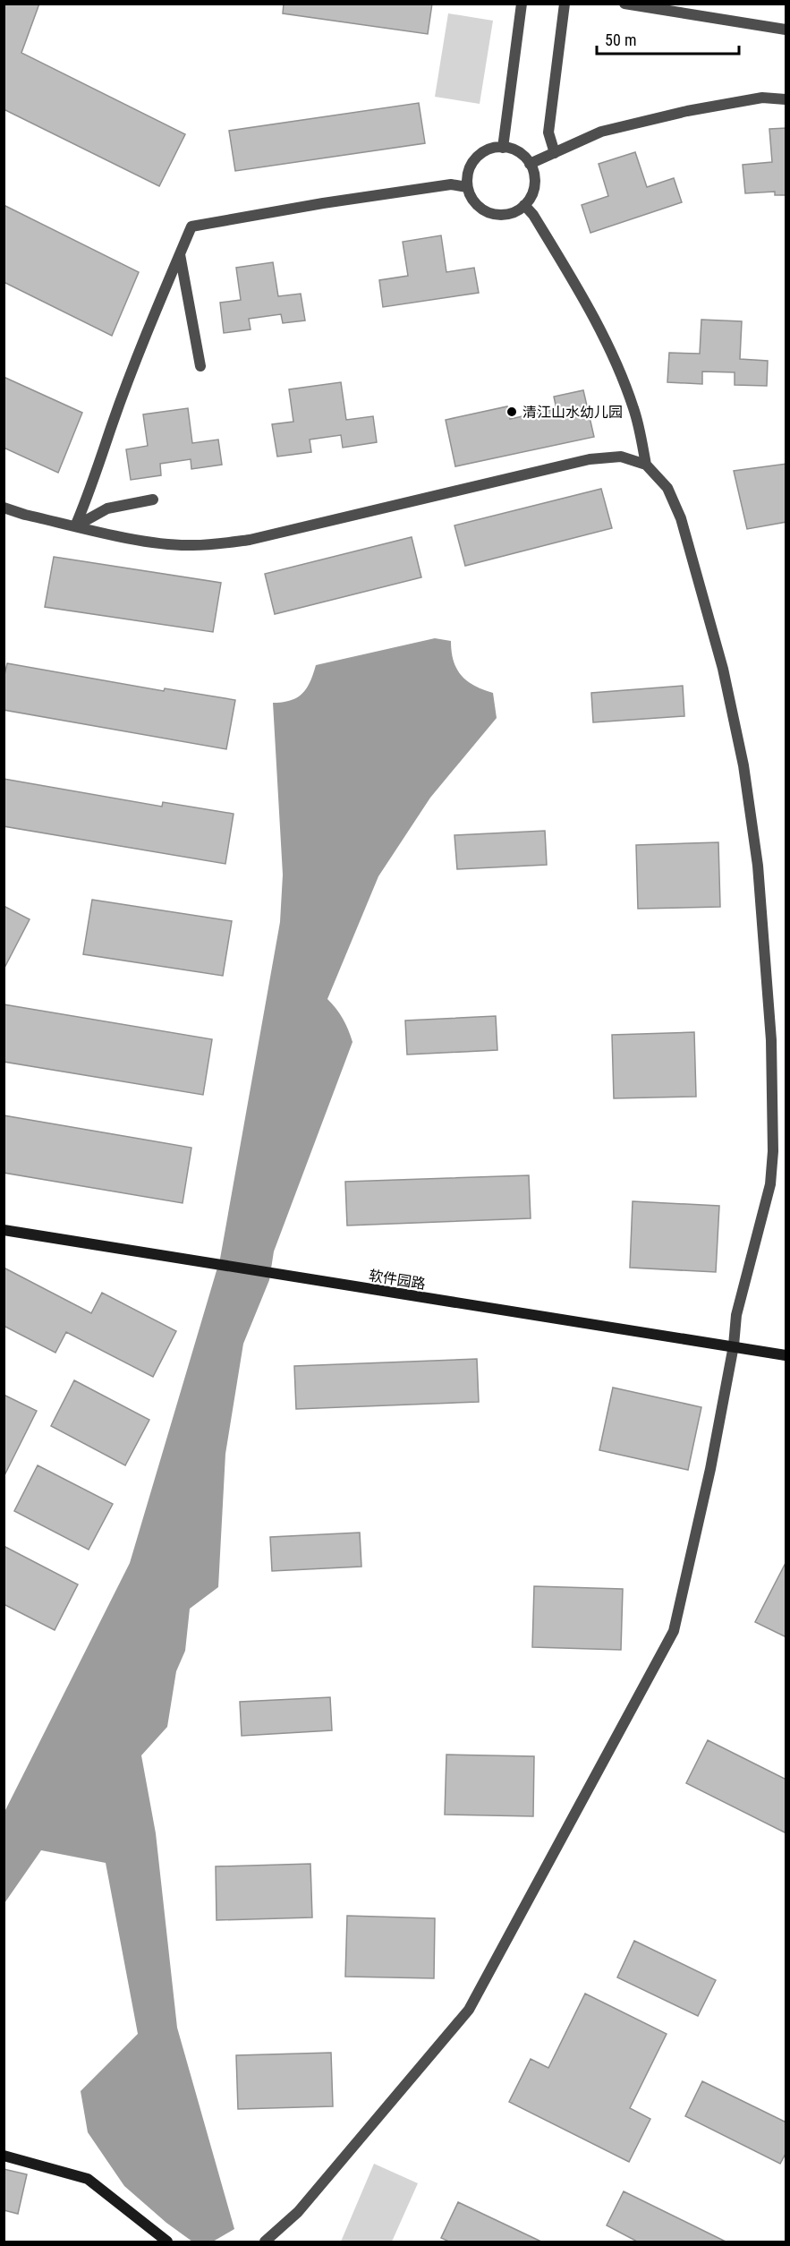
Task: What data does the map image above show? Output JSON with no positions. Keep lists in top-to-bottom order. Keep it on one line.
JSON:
{"streets":{"main road":["软件园路"]},"places":["清江山水幼儿园"],"scale_bar":"50 m"}
